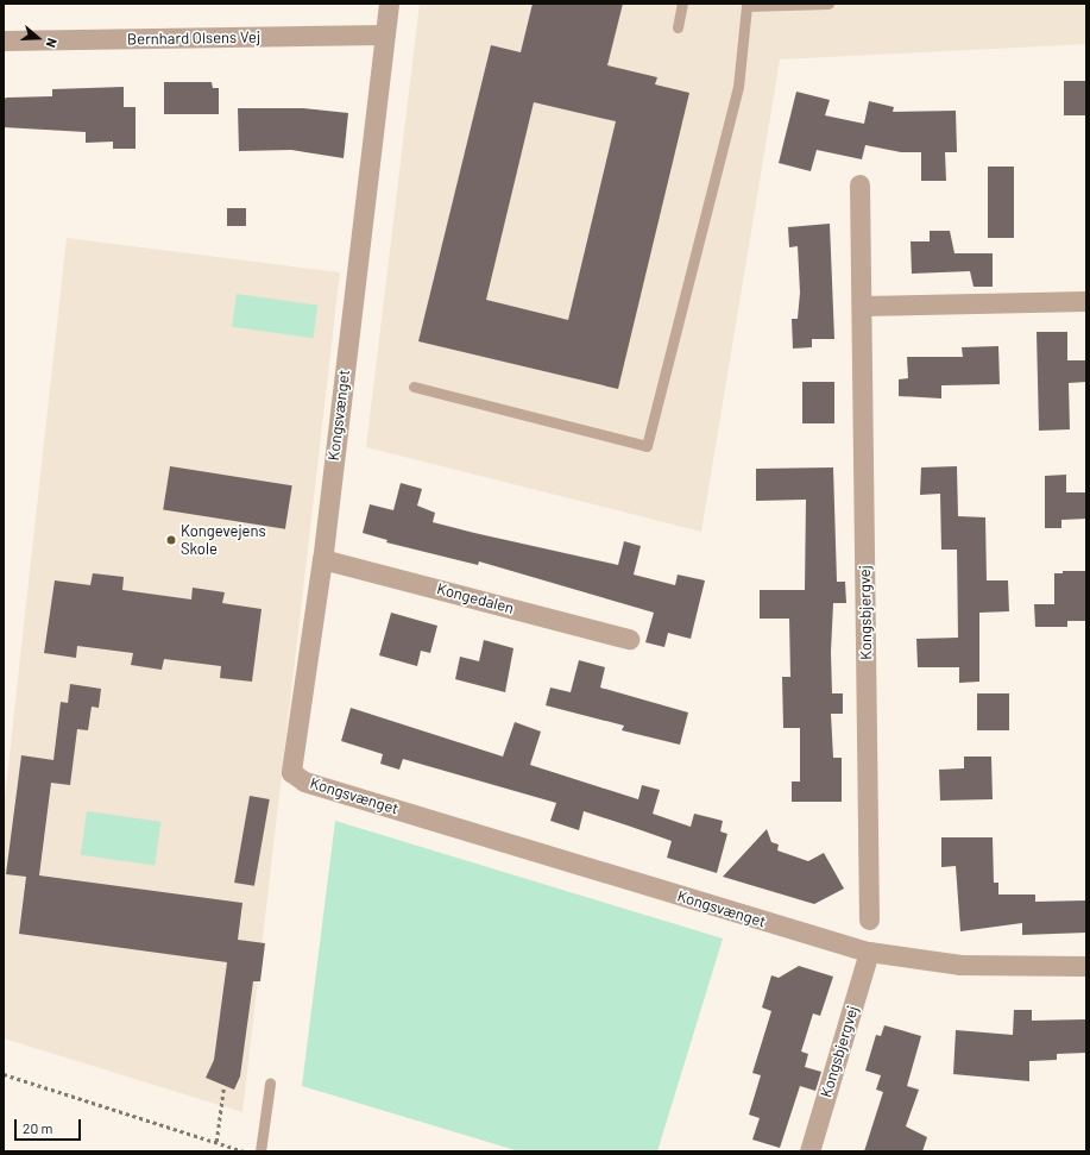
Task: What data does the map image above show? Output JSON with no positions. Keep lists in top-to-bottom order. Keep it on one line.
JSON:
{"streets":{"street":["Bernhard Olsens Vej","Kongsvænget","Kongedalen","Kongsbjergvej"]},"crossings":[["Bernhard Olsens Vej","Kongsvænget"],["Kongsvænget","Kongedalen"],["Kongsvænget","Kongsbjergvej"]],"places":["Kongevejens Skole"],"scale_bar":"20 m","north":"right"}
